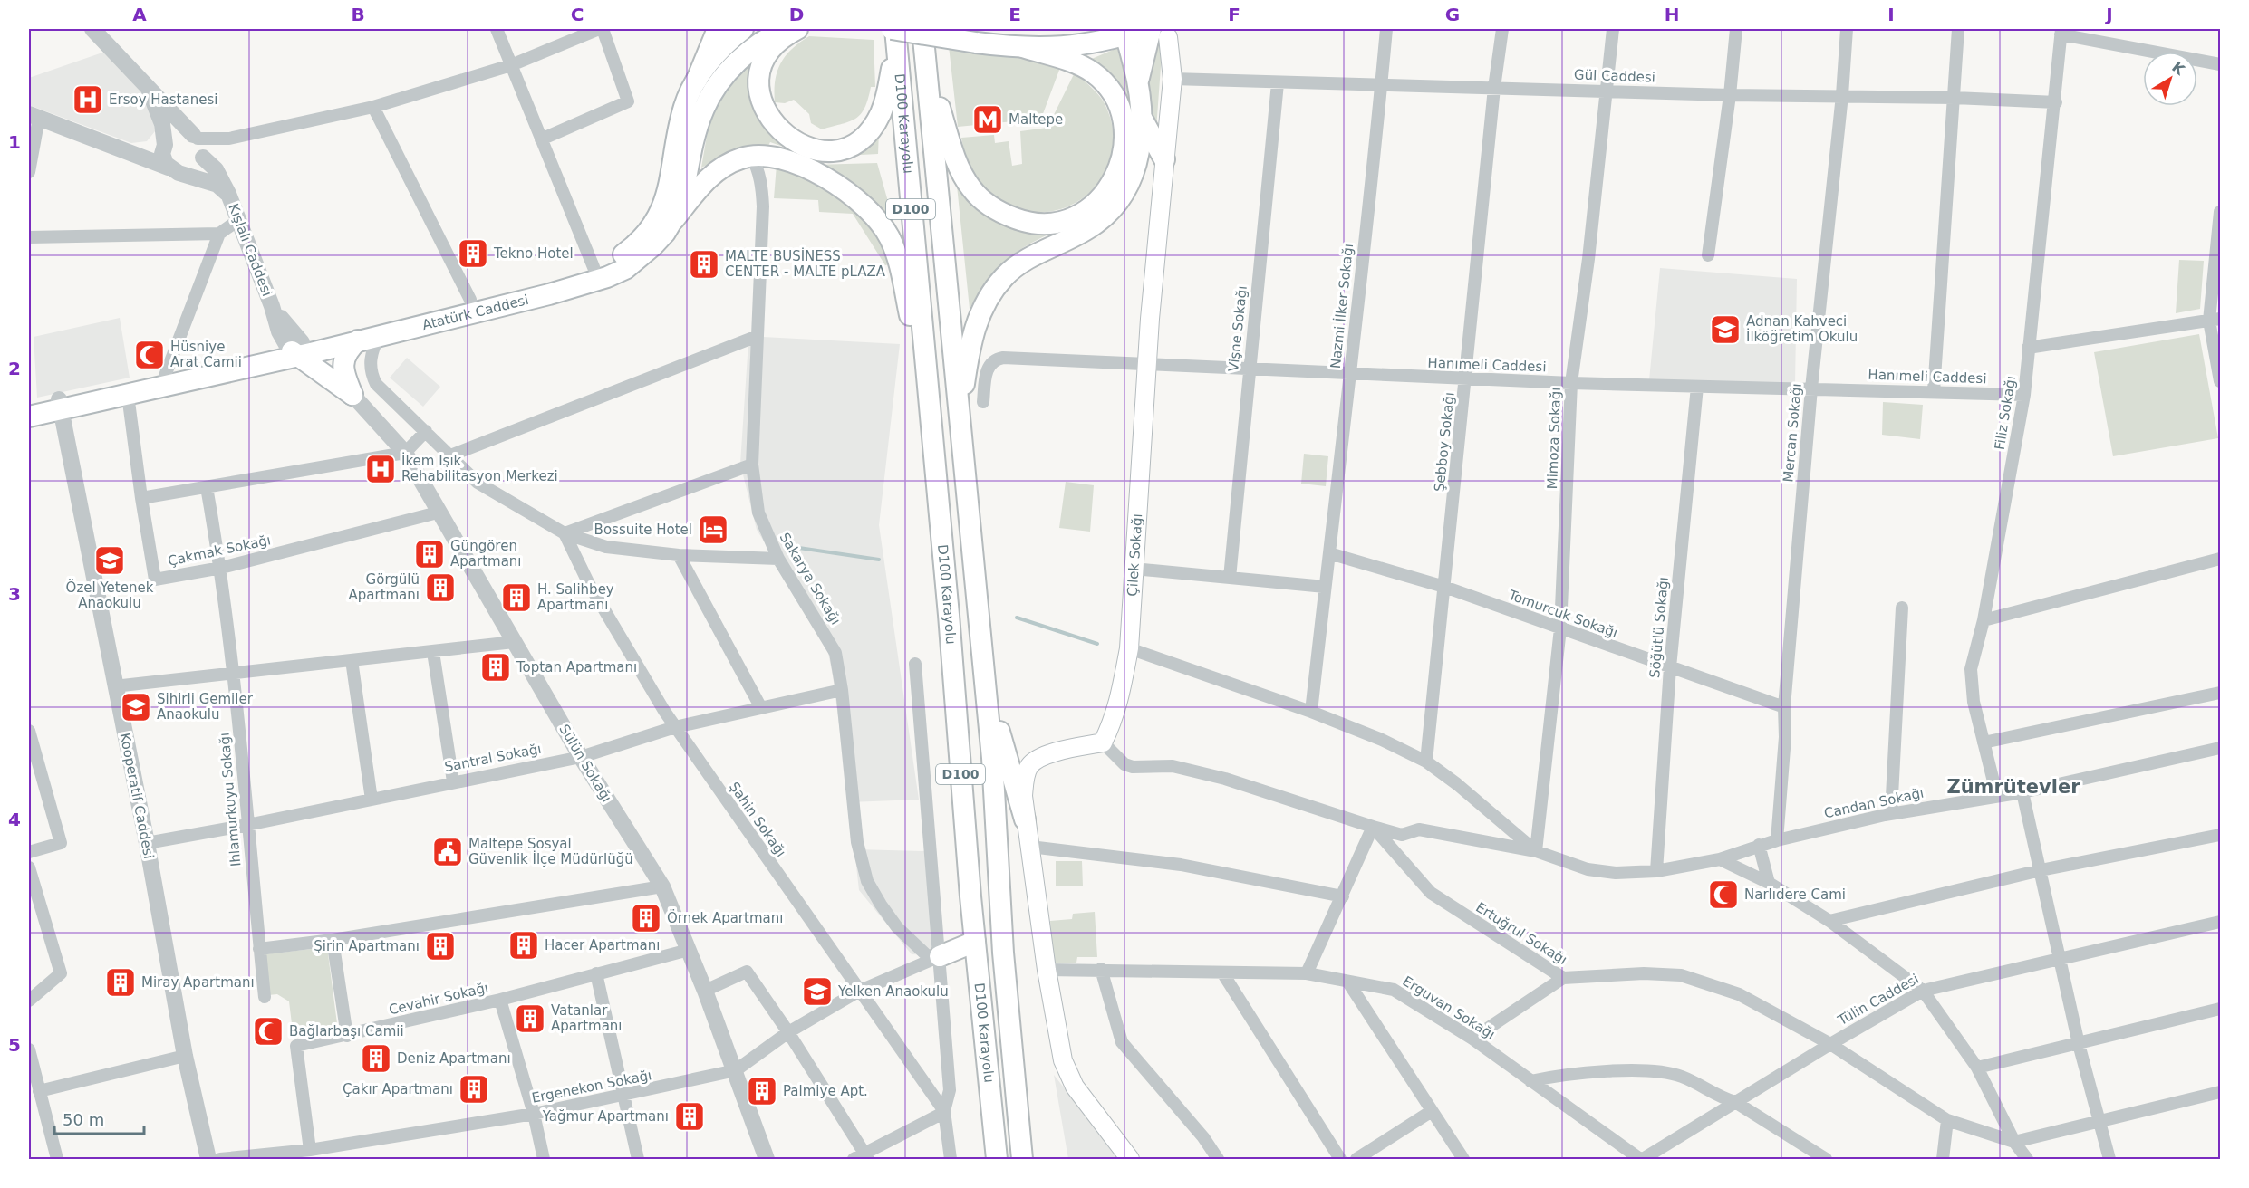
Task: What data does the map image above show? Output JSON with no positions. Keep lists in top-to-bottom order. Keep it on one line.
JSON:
{"streets":{"main road":["D100 Karayolu","D100","Atatürk Caddesi","Çilek Sokağı"],"street":["Gül Caddesi","Kışlalı Caddesi","Nazmi İlker Sokağı","Vişne Sokağı","Hanımeli Caddesi","Filiz Sokağı","Mercan Sokağı","Mimoza Sokağı","Şebboy Sokağı","Çakmak Sokağı","Sakarya Sokağı","Tomurcuk Sokağı","Söğütlü Sokağı","Santral Sokağı","Sülün Sokağı","Kooperatif Caddesi","Ihlamurkuyu Sokağı","Candan Sokağı","Şahin Sokağı","Ertuğrul Sokağı","Cevahir Sokağı","Tülin Caddesi","Erguvan Sokağı","Ergenekon Sokağı"]},"crossings":[["Gül Caddesi","Nazmi İlker Sokağı"],["Gül Caddesi","Vişne Sokağı"],["Gül Caddesi","Filiz Sokağı"],["Gül Caddesi","Mercan Sokağı"],["Gül Caddesi","Mimoza Sokağı"],["Gül Caddesi","Şebboy Sokağı"],["Gül Caddesi","Çilek Sokağı"],["Kışlalı Caddesi","Atatürk Caddesi"],["Nazmi İlker Sokağı","Hanımeli Caddesi"],["Nazmi İlker Sokağı","Tomurcuk Sokağı"],["Nazmi İlker Sokağı","Candan Sokağı"],["Atatürk Caddesi","Çakmak Sokağı"],["Atatürk Caddesi","Kooperatif Caddesi"],["Vişne Sokağı","Hanımeli Caddesi"],["Hanımeli Caddesi","Filiz Sokağı"],["Hanımeli Caddesi","Mercan Sokağı"],["Hanımeli Caddesi","Mimoza Sokağı"],["Hanımeli Caddesi","Şebboy Sokağı"],["Hanımeli Caddesi","Çilek Sokağı"],["Hanımeli Caddesi","Söğütlü Sokağı"],["Filiz Sokağı","Candan Sokağı"],["Mercan Sokağı","Tomurcuk Sokağı"],["Mercan Sokağı","Candan Sokağı"],["Mimoza Sokağı","Tomurcuk Sokağı"],["Mimoza Sokağı","Candan Sokağı"],["Şebboy Sokağı","Tomurcuk Sokağı"],["Şebboy Sokağı","Candan Sokağı"],["Çakmak Sokağı","Sülün Sokağı"],["Çakmak Sokağı","Ihlamurkuyu Sokağı"],["Çilek Sokağı","Candan Sokağı"],["Sakarya Sokağı","Santral Sokağı"],["Sakarya Sokağı","Ergenekon Sokağı"],["Tomurcuk Sokağı","Söğütlü Sokağı"],["Söğütlü Sokağı","Candan Sokağı"],["Santral Sokağı","Sülün Sokağı"],["Santral Sokağı","Kooperatif Caddesi"],["Santral Sokağı","Ihlamurkuyu Sokağı"],["Santral Sokağı","Şahin Sokağı"],["Sülün Sokağı","Cevahir Sokağı"],["Sülün Sokağı","Ergenekon Sokağı"],["Candan Sokağı","Ertuğrul Sokağı"],["Şahin Sokağı","Ergenekon Sokağı"],["Ertuğrul Sokağı","Tülin Caddesi"],["Cevahir Sokağı","Ergenekon Sokağı"],["Tülin Caddesi","Erguvan Sokağı"]],"districts":["Zümrütevler"],"places":{"hospital":["Ersoy Hastanesi","İkem Işık Rehabilitasyon Merkezi"],"metro station":["Maltepe"],"building":["Tekno Hotel","MALTE BUSİNESS CENTER - MALTE pLAZA","Güngören Apartmanı","Görgülü Apartmanı","H. Salihbey Apartmanı","Toptan Apartmanı","Örnek Apartmanı","Hacer Apartmanı","Şirin Apartmanı","Miray Apartmanı","Vatanlar Apartmanı","Deniz Apartmanı","Çakır Apartmanı","Palmiye Apt.","Yağmur Apartmanı"],"school or university":["Adnan Kahveci İlköğretim Okulu","Özel Yetenek Anaokulu","Sihirli Gemiler Anaokulu","Yelken Anaokulu"],"mosque":["Hüsniye Arat Camii","Narlıdere Cami","Bağlarbaşı Camii"],"hotel":["Bossuite Hotel"],"public building":["Maltepe Sosyal Güvenlik İlçe Müdürlüğü"]},"scale_bar":"50 m","north":"top right","grid":{"columns":["A","B","C","D","E","F","G","H","I","J"],"rows":["1","2","3","4","5"]}}
